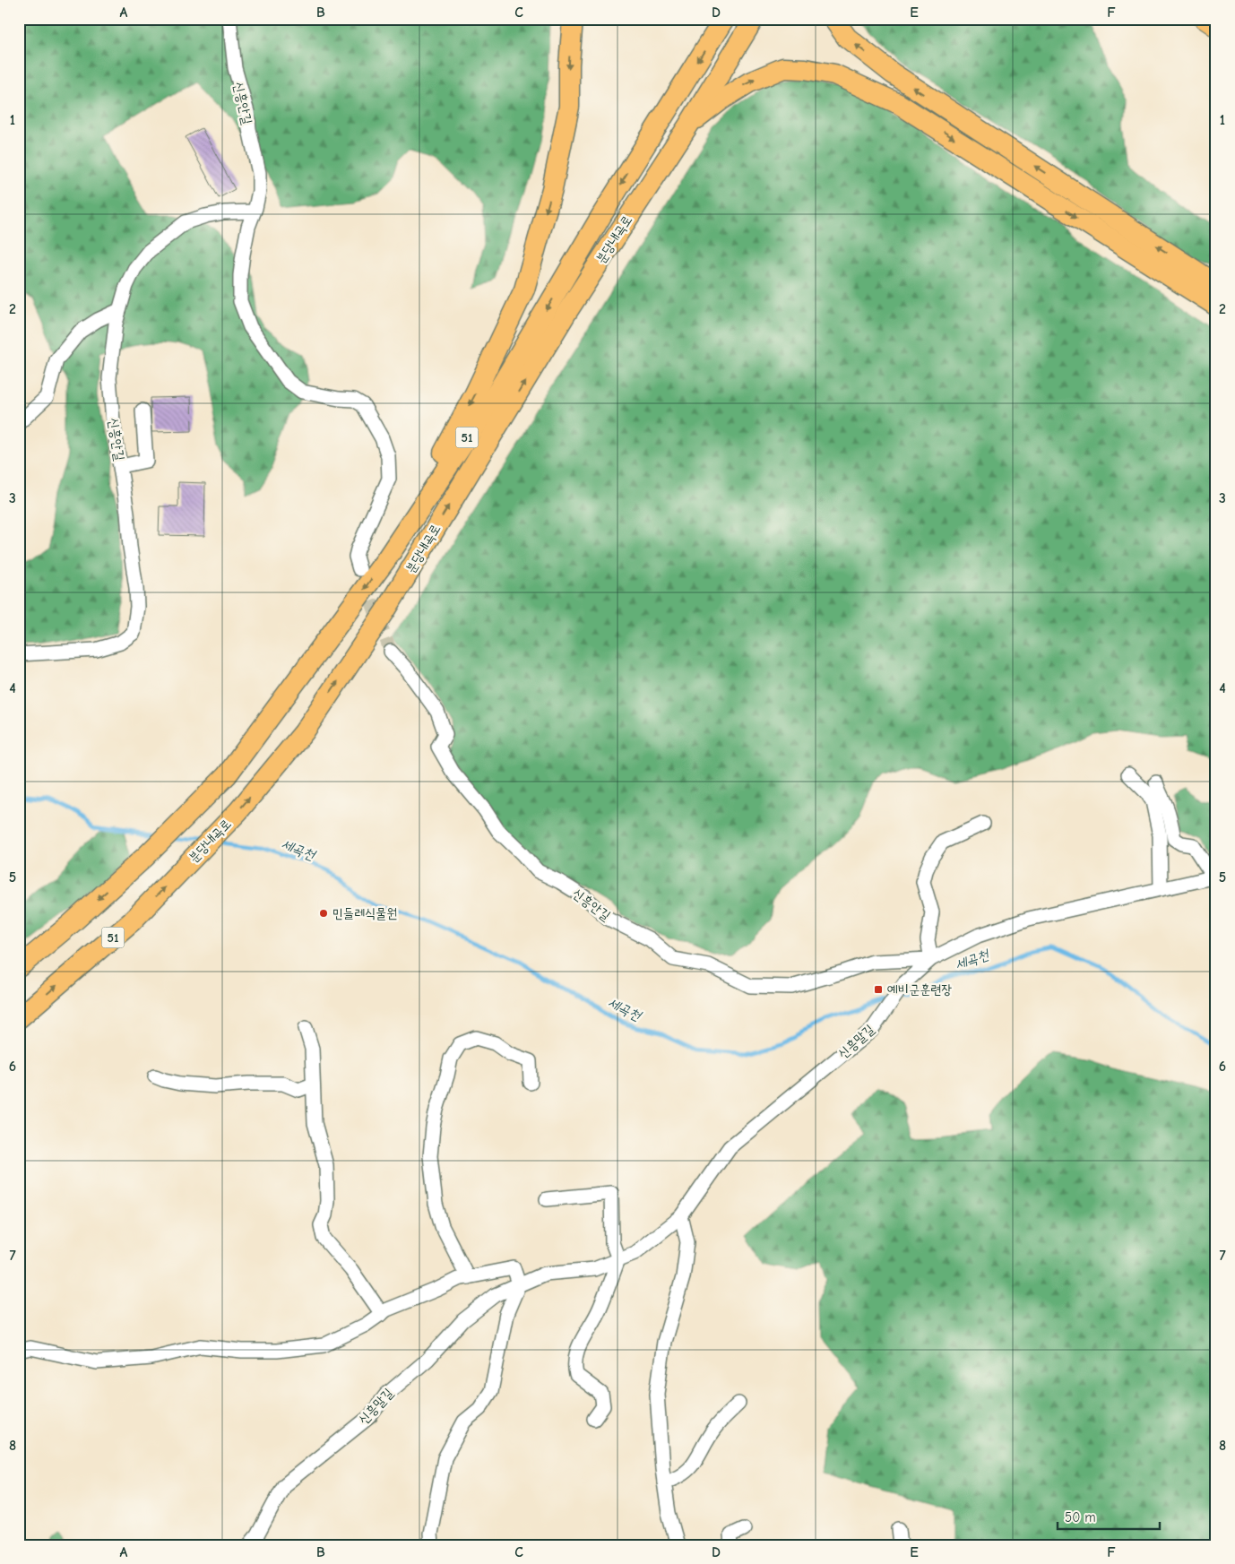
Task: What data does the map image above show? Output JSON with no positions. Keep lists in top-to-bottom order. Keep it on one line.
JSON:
{"streets":{"highway":["분당내곡로","51"],"street":["신흥안길","신흥말길"]},"crossings":[["신흥안길","신흥말길"]],"water":["세곡천"],"places":{"other":["민들레식물원"],"transit":["예비군훈련장"]},"scale_bar":"50 m","grid":{"columns":["A","B","C","D","E","F"],"rows":["1","2","3","4","5","6","7","8"]}}
